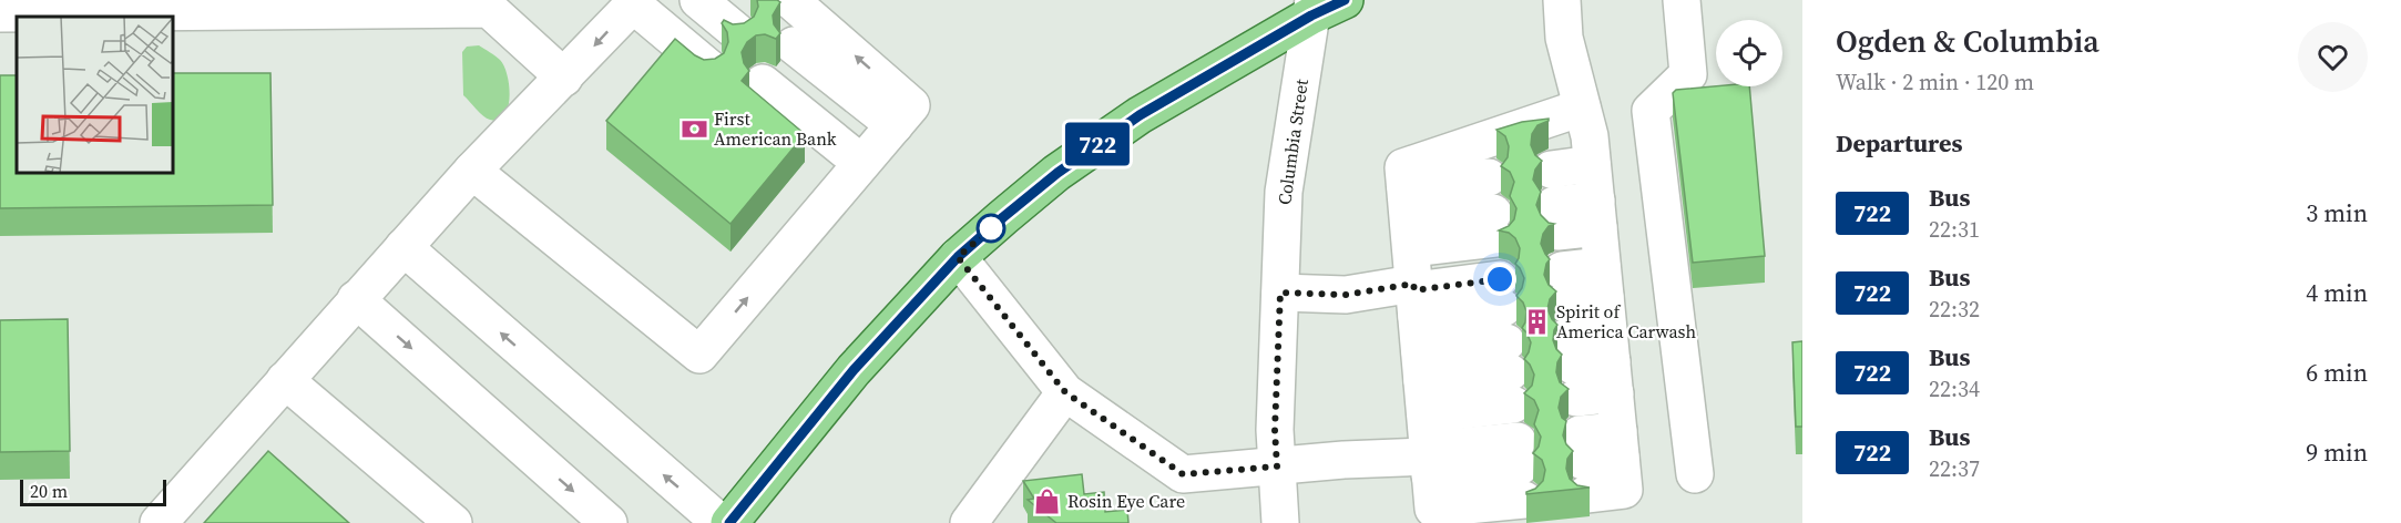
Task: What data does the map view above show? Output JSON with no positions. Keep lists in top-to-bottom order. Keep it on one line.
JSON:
{"streets":{"street":["Columbia Street"]},"places":{"bank":["First American Bank"],"building":["Spirit of America Carwash"],"shop":["Rosin Eye Care"]},"lines":["bus line 722"],"scale_bar":"20 m","page":{"on_map":"722","heading":[["Ogden & Columbia","Walk · 2 min · 120 m"],"Departures"],"list":[{"mark":"722","name":"Bus","note":"22:31","value":"3 min"},{"mark":"722","name":"Bus","note":"22:32","value":"4 min"},{"mark":"722","name":"Bus","note":"22:34","value":"6 min"},{"mark":"722","name":"Bus","note":"22:37","value":"9 min"}],"scale":"20 m"}}
